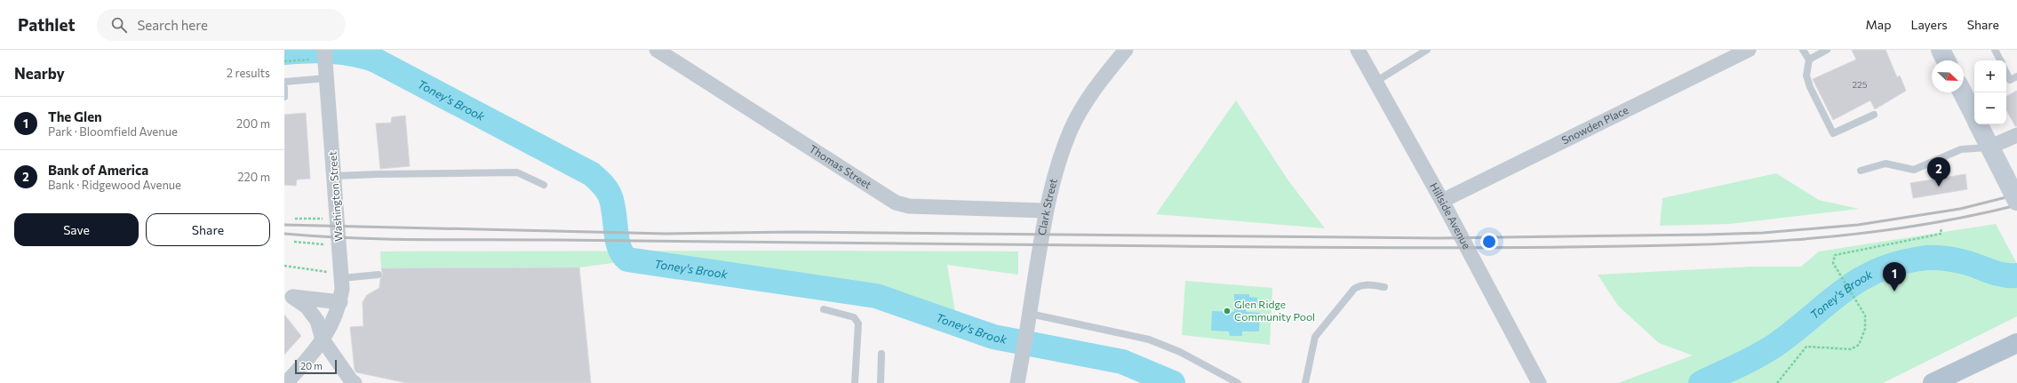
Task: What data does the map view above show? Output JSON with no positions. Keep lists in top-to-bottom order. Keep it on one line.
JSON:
{"streets":{"street":["Snowden Place","Thomas Street","Washington Street","Clark Street","Hillside Avenue"]},"crossings":[["Snowden Place","Hillside Avenue"],["Thomas Street","Clark Street"]],"water":["Toney's Brook"],"places":["Glen Ridge Community Pool"],"house_numbers":["225"],"scale_bar":"20 m","north":"bottom right","page":{"header":"Pathlet","search":"Search here","nav":["Map","Layers","Share"],"heading":["Nearby","2 results"],"map_buttons":["+","−"],"list":[{"mark":"1","name":"The Glen","note":"Park · Bloomfield Avenue","value":"200 m"},{"mark":"2","name":"Bank of America","note":"Bank · Ridgewood Avenue","value":"220 m"}],"pins":["2","1"],"buttons":["Save","Share"],"scale":"20 m"}}
